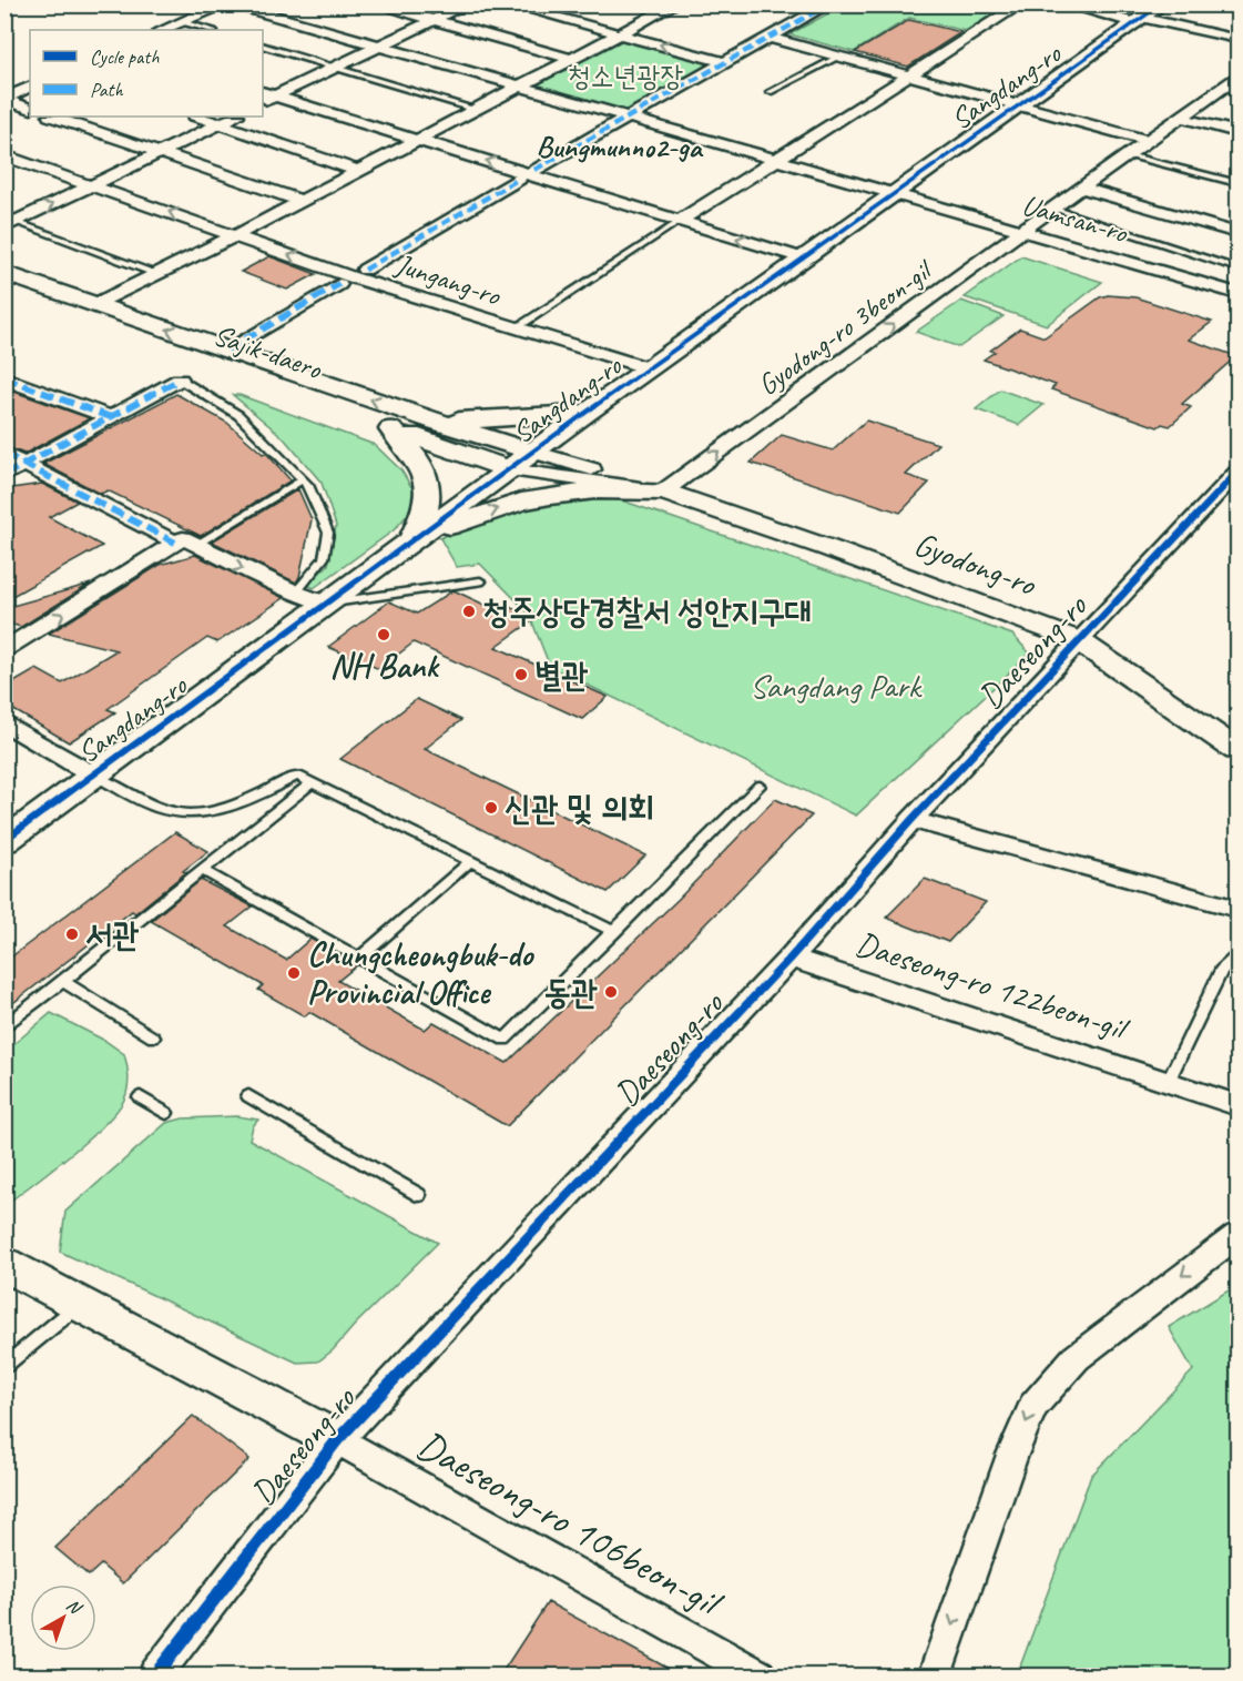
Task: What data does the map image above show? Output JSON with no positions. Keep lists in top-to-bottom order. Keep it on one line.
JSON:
{"streets":{"main road":["Sangdang-ro","Sajik-daero","Gyodong-ro"],"street":["Uamsan-ro","Jungang-ro","Gyodong-ro 3beon-gil","Daeseong-ro","Daeseong-ro 122beon-gil","Daeseong-ro 106beon-gil"]},"crossings":[["Sangdang-ro","Uamsan-ro"],["Sangdang-ro","Jungang-ro"],["Sangdang-ro","Gyodong-ro 3beon-gil"],["Sangdang-ro","Sajik-daero"],["Sangdang-ro","Gyodong-ro"],["Uamsan-ro","Gyodong-ro 3beon-gil"],["Jungang-ro","Sajik-daero"],["Gyodong-ro 3beon-gil","Gyodong-ro"],["Sajik-daero","Gyodong-ro"],["Gyodong-ro","Daeseong-ro"],["Daeseong-ro","Daeseong-ro 122beon-gil"],["Daeseong-ro","Daeseong-ro 106beon-gil"]],"districts":["Bungmunno2-ga"],"parks":["청소년광장","Sangdang Park"],"places":["청주상당경찰서 성안지구대","NH Bank","별관","신관 및 의회","서관","Chungcheongbuk-do Provincial Office","동관"],"legend":["Cycle path","Path"],"north":"top right"}
